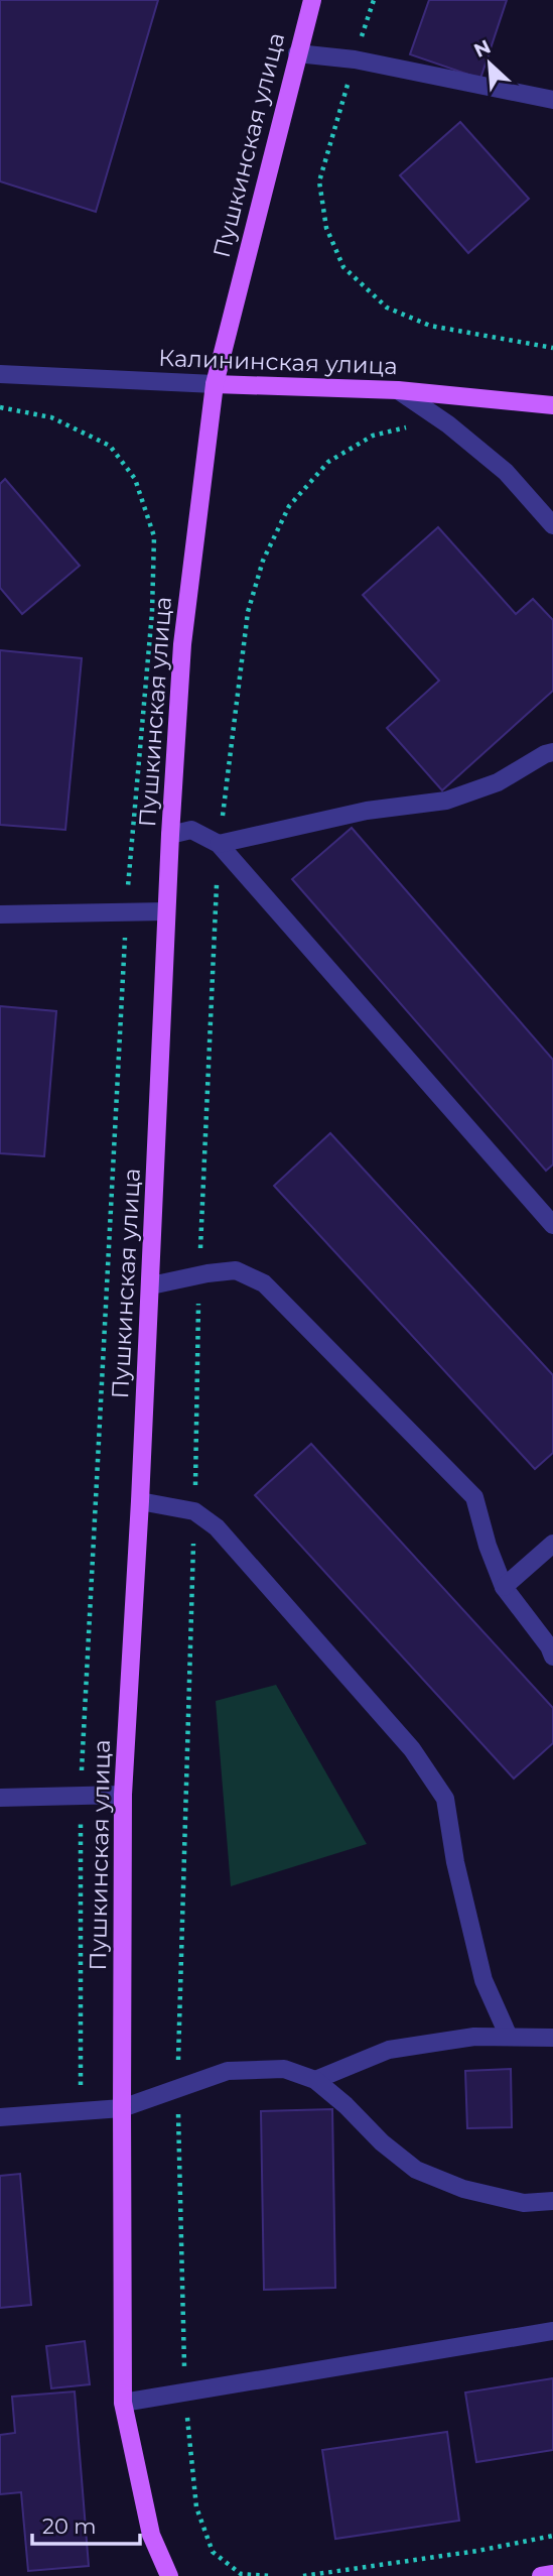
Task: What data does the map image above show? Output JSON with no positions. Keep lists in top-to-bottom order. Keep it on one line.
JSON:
{"streets":{"main road":["Пушкинская улица","Калининская улица"]},"crossings":[["Пушкинская улица","Калининская улица"]],"scale_bar":"20 m","north":"top left"}
